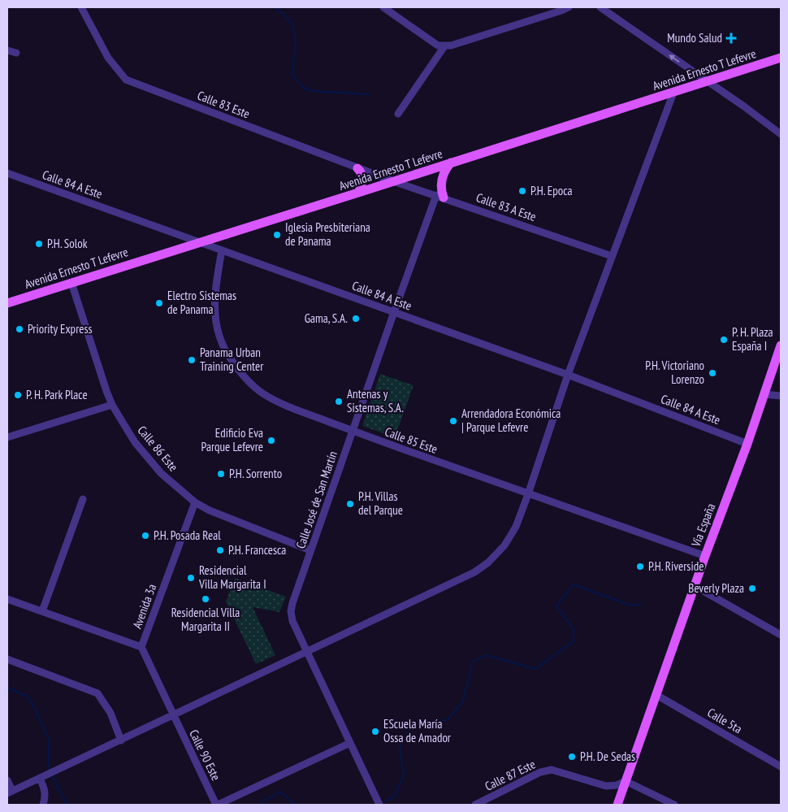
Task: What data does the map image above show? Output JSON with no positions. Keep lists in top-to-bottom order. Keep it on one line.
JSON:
{"streets":{"main road":["Avenida Ernesto T Lefevre","Vía España"],"street":["Calle 83 Este","Calle 84 A Este","Calle 83 A Este","Calle 85 Este","Calle 86 Este","Calle José de San Martín","Avenida 3a","Calle 5ta","Calle 90 Este","Calle 87 Este"]},"crossings":[["Avenida Ernesto T Lefevre","Calle 83 Este"],["Avenida Ernesto T Lefevre","Calle 84 A Este"],["Avenida Ernesto T Lefevre","Calle 83 A Este"],["Avenida Ernesto T Lefevre","Calle 86 Este"],["Calle 83 Este","Calle 83 A Este"],["Calle 84 A Este","Calle 85 Este"],["Calle 84 A Este","Calle José de San Martín"],["Calle 84 A Este","Vía España"],["Calle 83 A Este","Calle José de San Martín"],["Calle 85 Este","Calle José de San Martín"],["Calle 85 Este","Vía España"],["Calle 86 Este","Calle José de San Martín"],["Calle 86 Este","Avenida 3a"],["Vía España","Calle 5ta"],["Vía España","Calle 87 Este"],["Avenida 3a","Calle 90 Este"]],"places":{"health":["Mundo Salud"],"other":["P.H. Epoca","Iglesia Presbiteriana de Panama","P.H. Solok","Electro Sistemas de Panama","Gama, S.A.","Priority Express","P. H. Plaza España I","Panama Urban Training Center","P.H. Victoriano Lorenzo","P. H. Park Place","Antenas y Sistemas, S.A.","Arrendadora Económica | Parque Lefevre","Edificio Eva Parque Lefevre","P.H. Sorrento","P.H. Villas del Parque","P.H. Posada Real","P.H. Francesca","P.H. Riverside","Residencial Villa Margarita I","Beverly Plaza","Residencial Villa Margarita II","EScuela María Ossa de Amador","P.H. De Sedas"]}}
